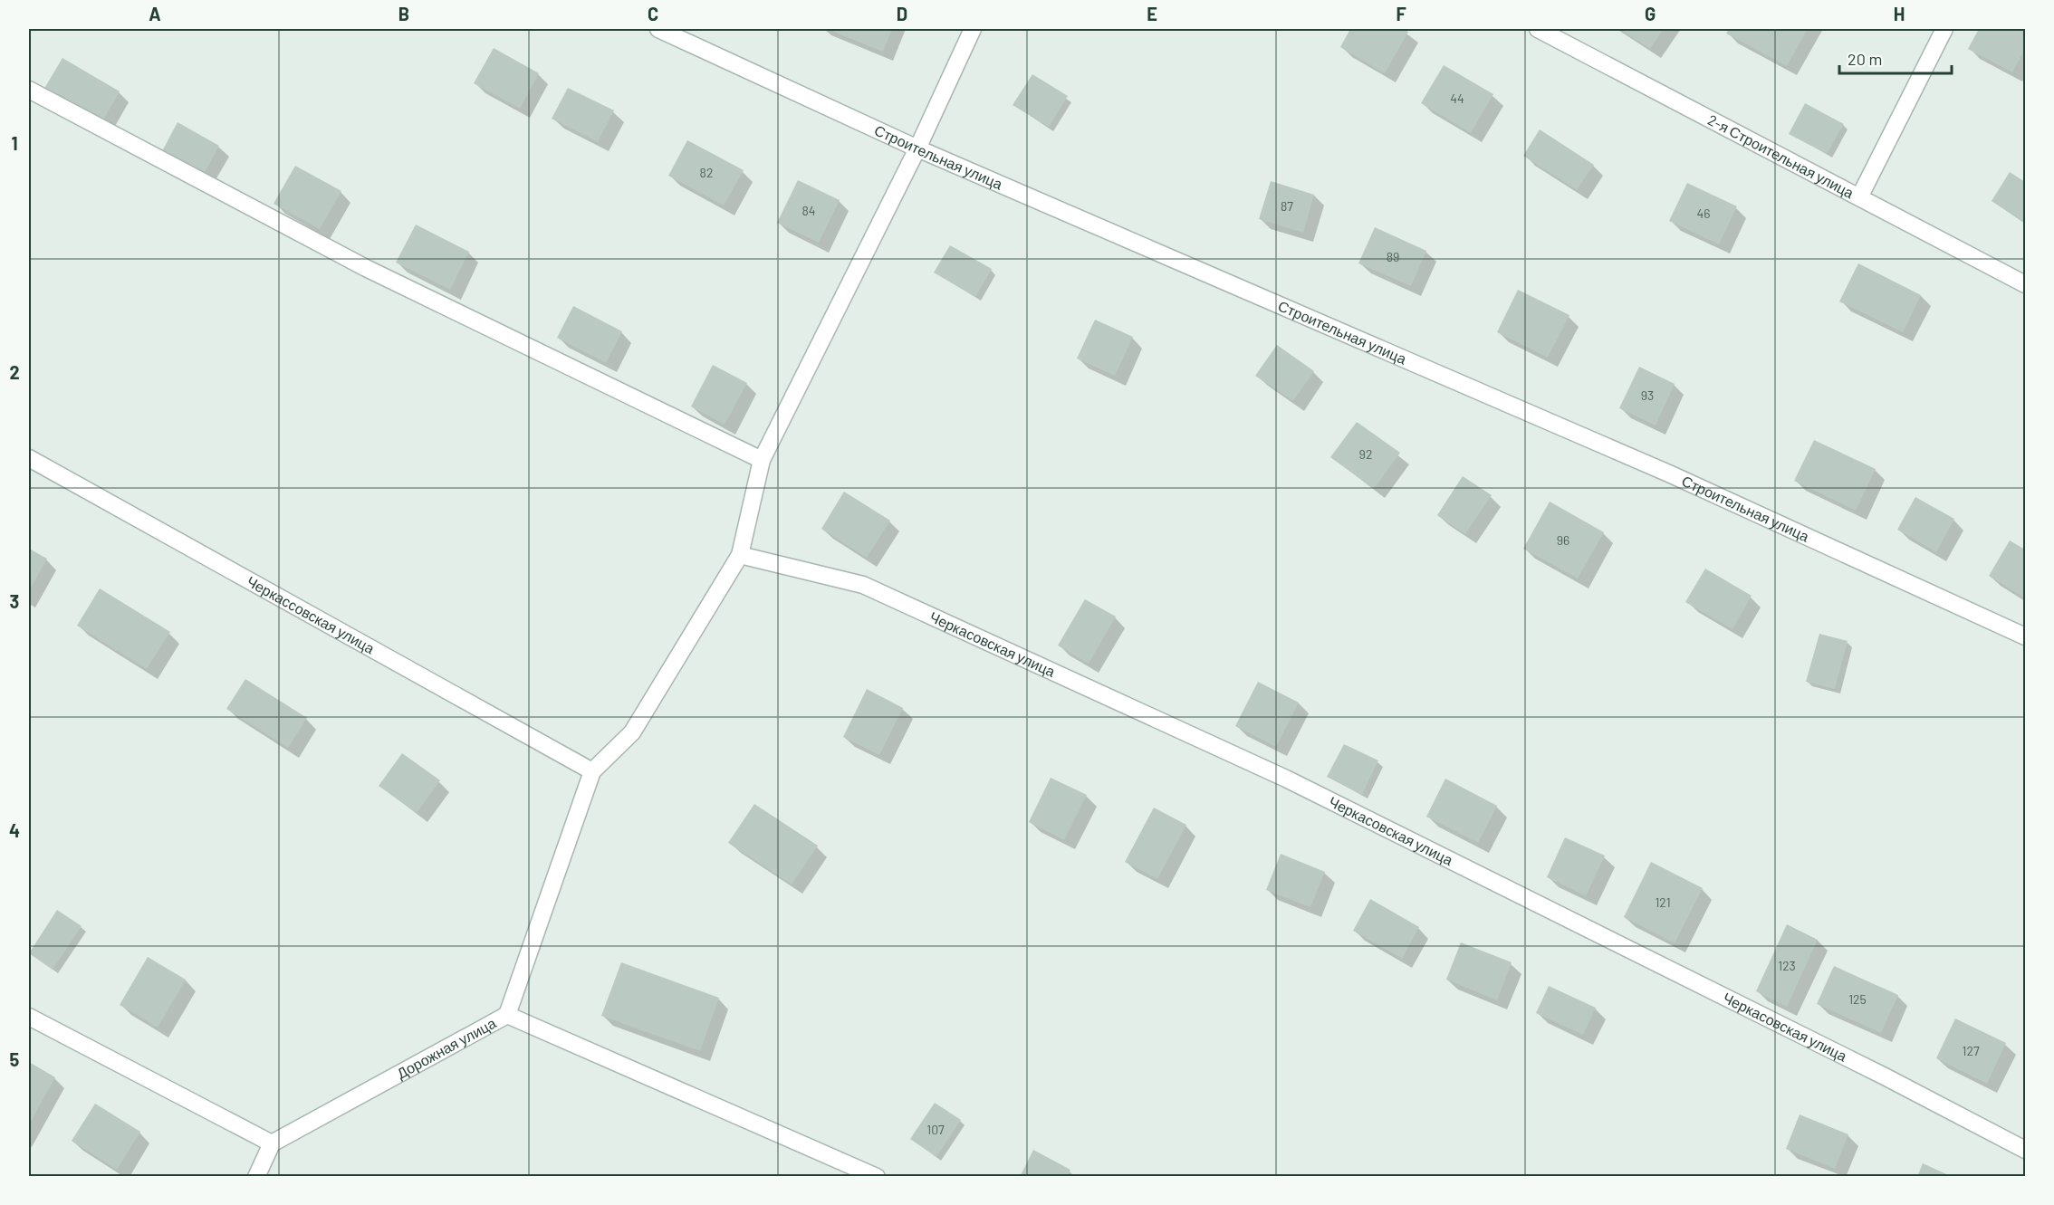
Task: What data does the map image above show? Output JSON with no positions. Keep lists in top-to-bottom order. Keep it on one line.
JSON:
{"streets":{"street":["Строительная улица","2-я Строительная улица","Черкассовская улица","Черкасовская улица","Дорожная улица"]},"house_numbers":["44","82","87","84","46","89","93","92","96","121","123","125","127","107"],"scale_bar":"20 m","grid":{"columns":["A","B","C","D","E","F","G","H"],"rows":["1","2","3","4","5"]}}
